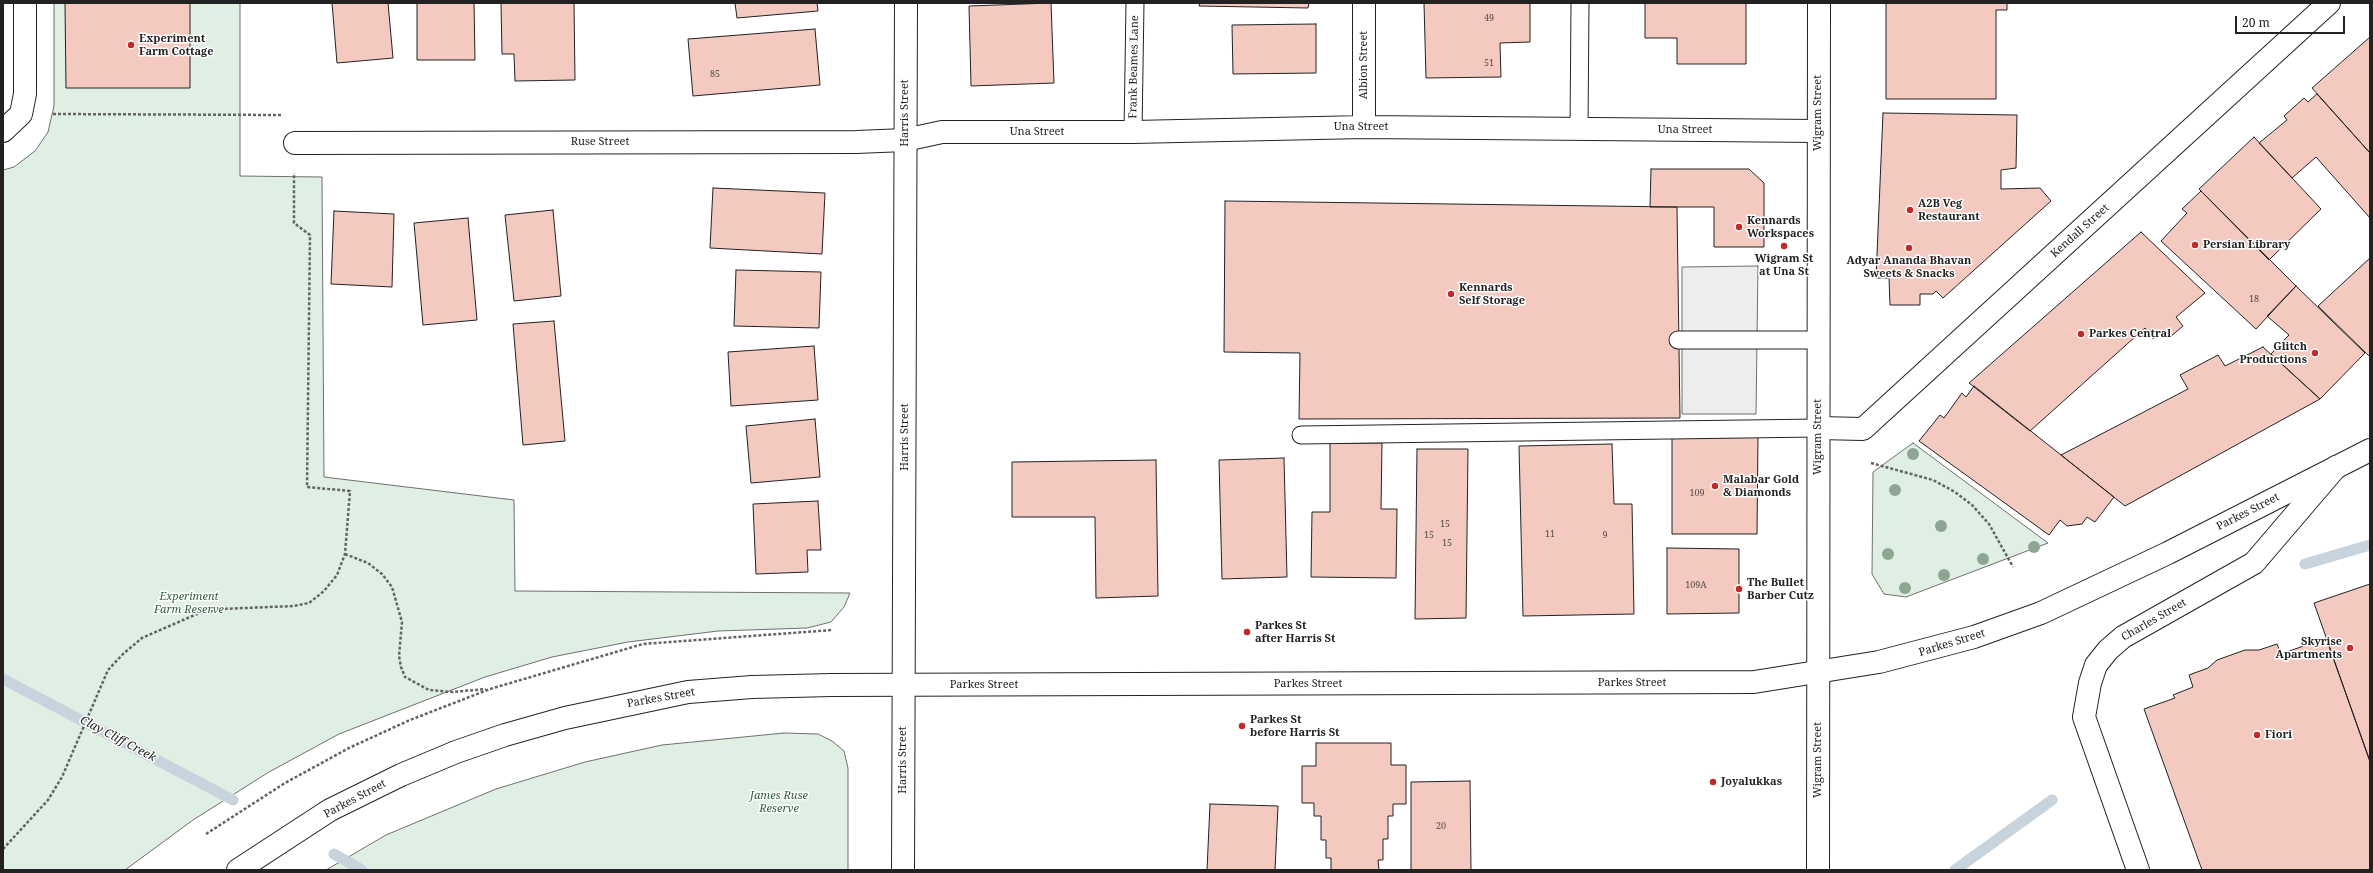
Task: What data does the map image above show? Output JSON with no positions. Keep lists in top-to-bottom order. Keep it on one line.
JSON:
{"streets":{"street":["Albion Street","Harris Street","Wigram Street","Una Street","Ruse Street","Kendall Street","Parkes Street","Charles Street"],"lane":["Frank Beames Lane"]},"crossings":[["Albion Street","Una Street"],["Frank Beames Lane","Una Street"],["Harris Street","Una Street"],["Harris Street","Ruse Street"],["Harris Street","Parkes Street"],["Wigram Street","Una Street"],["Wigram Street","Kendall Street"],["Wigram Street","Parkes Street"],["Una Street","Ruse Street"],["Parkes Street","Charles Street"]],"water":["Clay Cliff Creek"],"parks":["Experiment Farm Reserve","James Ruse Reserve"],"places":["Experiment Farm Cottage","A2B Veg Restaurant","Kennards Workspaces","Persian Library","Wigram St at Una St","Adyar Ananda Bhavan Sweets & Snacks","Kennards Self Storage","Parkes Central","Glitch Productions","Malabar Gold & Diamonds","The Bullet Barber Cutz","Parkes St after Harris St","Skyrise Apartments","Parkes St before Harris St","Fiori","Joyalukkas"],"house_numbers":["49","51","85","18","109","15","11","15","9","15","109A","20"],"scale_bar":"20 m"}
